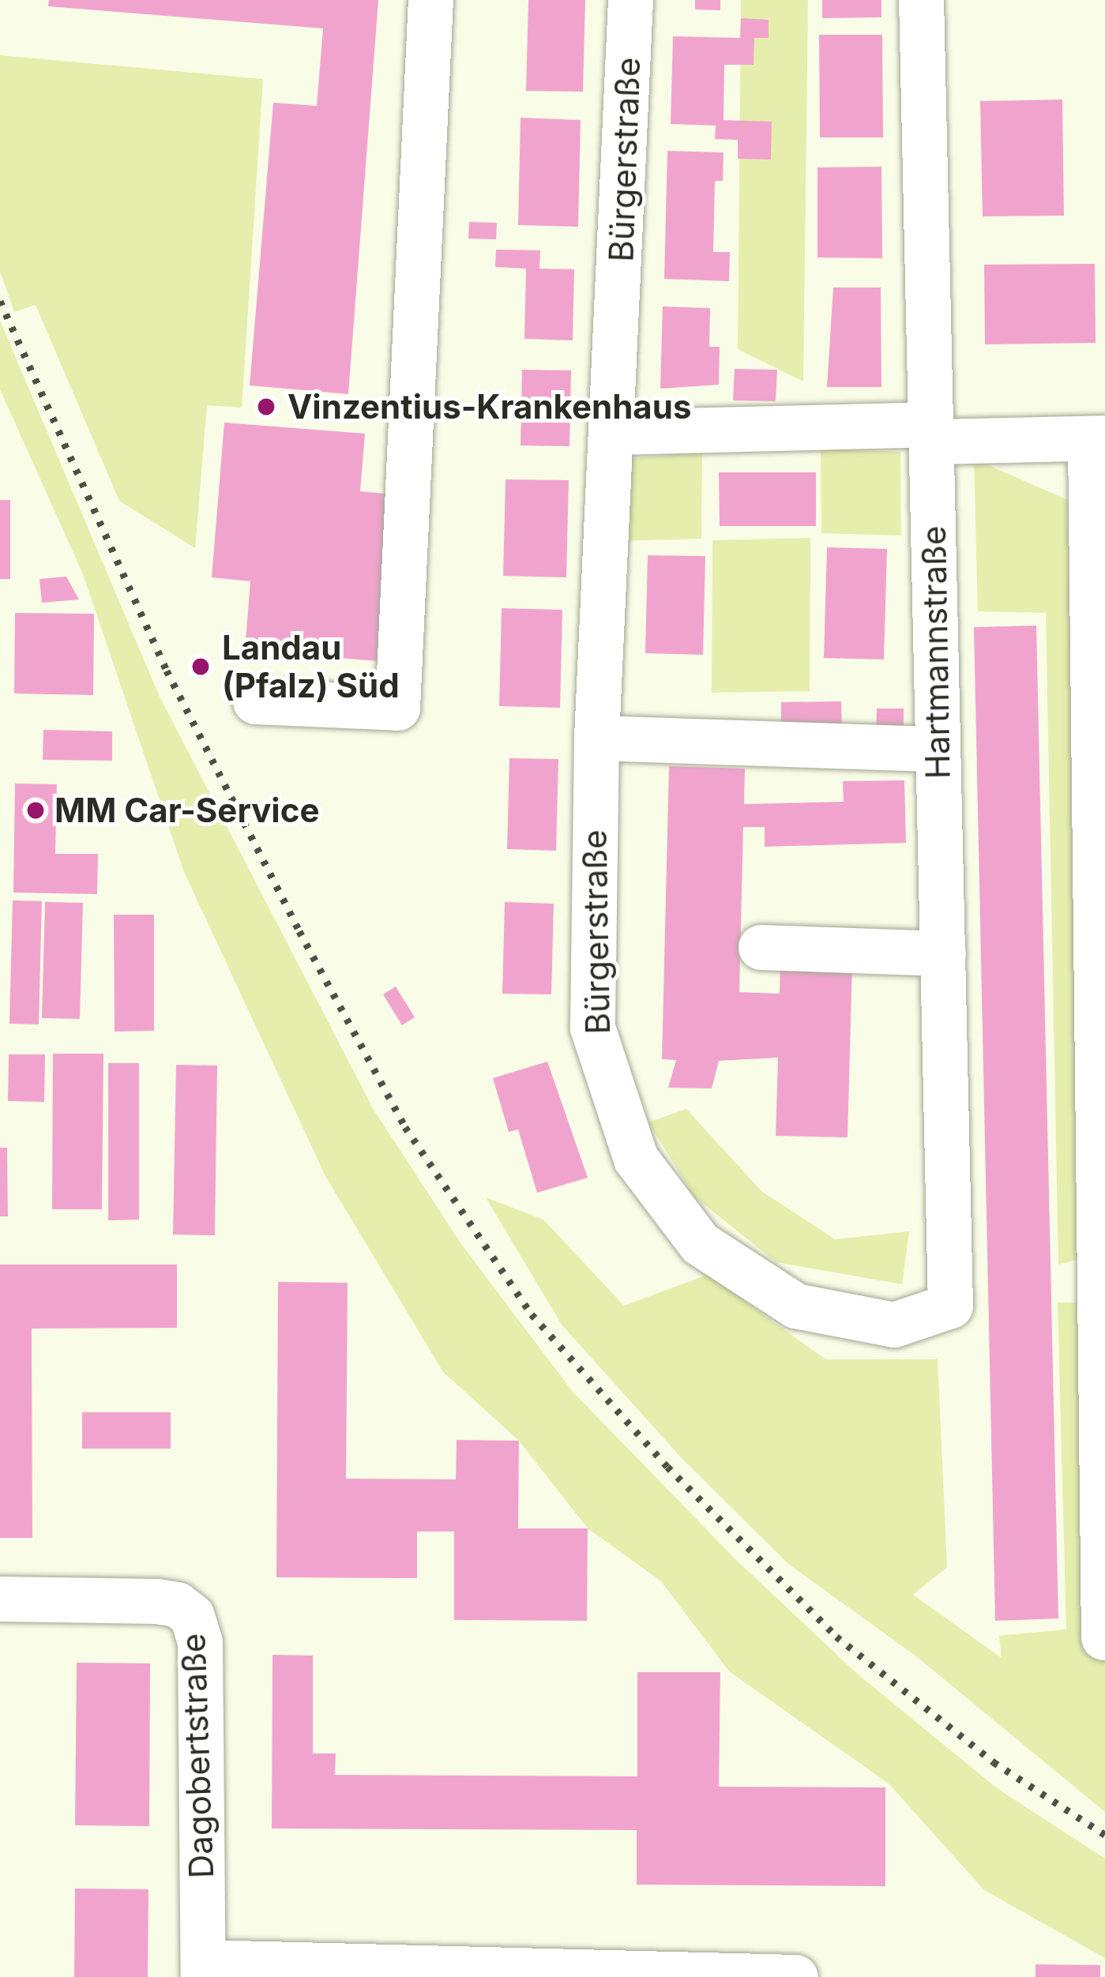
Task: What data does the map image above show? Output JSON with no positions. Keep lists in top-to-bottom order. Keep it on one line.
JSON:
{"streets":{"street":["Bürgerstraße","Hartmannstraße","Dagobertstraße"]},"crossings":[["Bürgerstraße","Hartmannstraße"]],"places":["Vinzentius-Krankenhaus","Landau (Pfalz) Süd","MM Car-Service"]}
